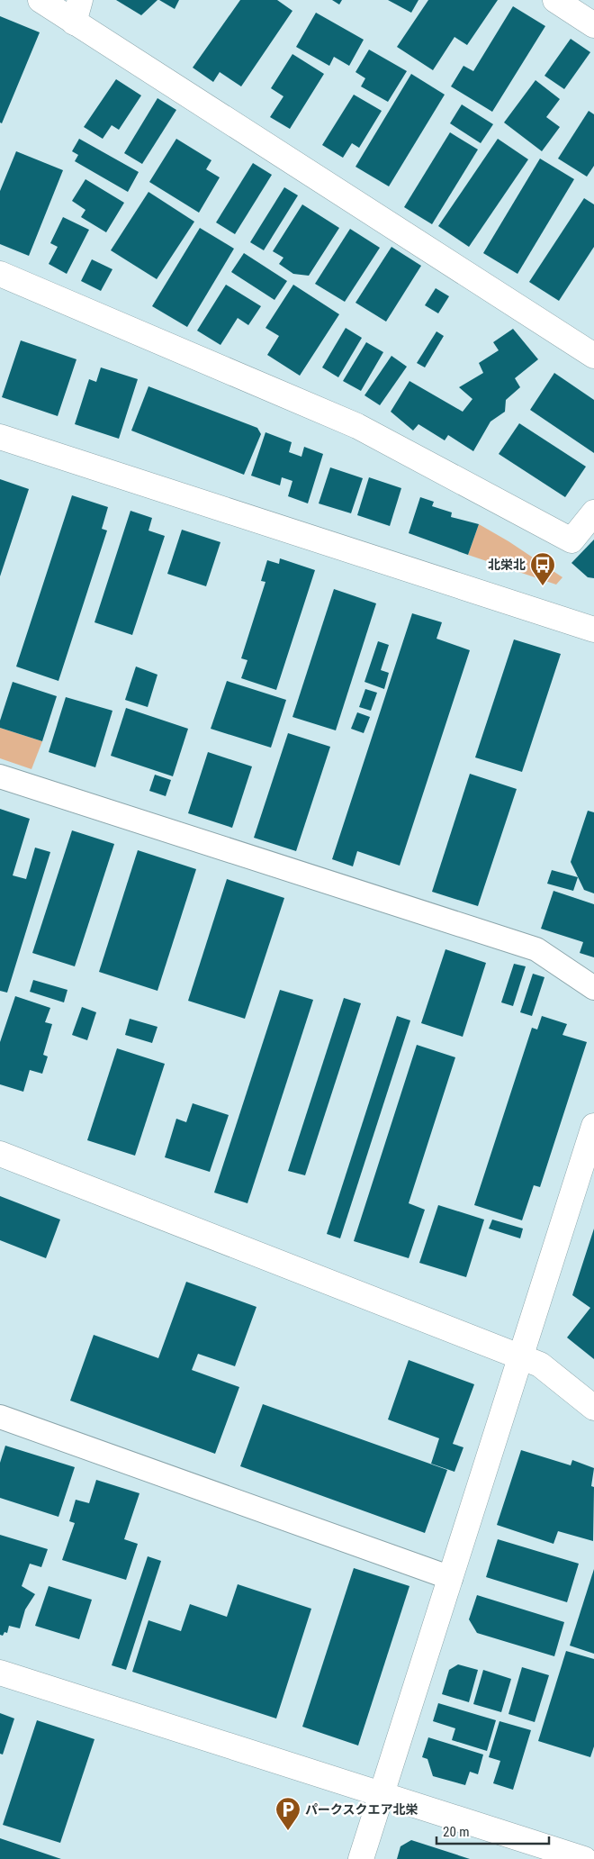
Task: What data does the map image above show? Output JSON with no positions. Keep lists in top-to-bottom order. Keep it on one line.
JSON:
{"places":{"bus stop":["北栄北"],"parking":["パークスクエア北栄"]},"scale_bar":"20 m"}
